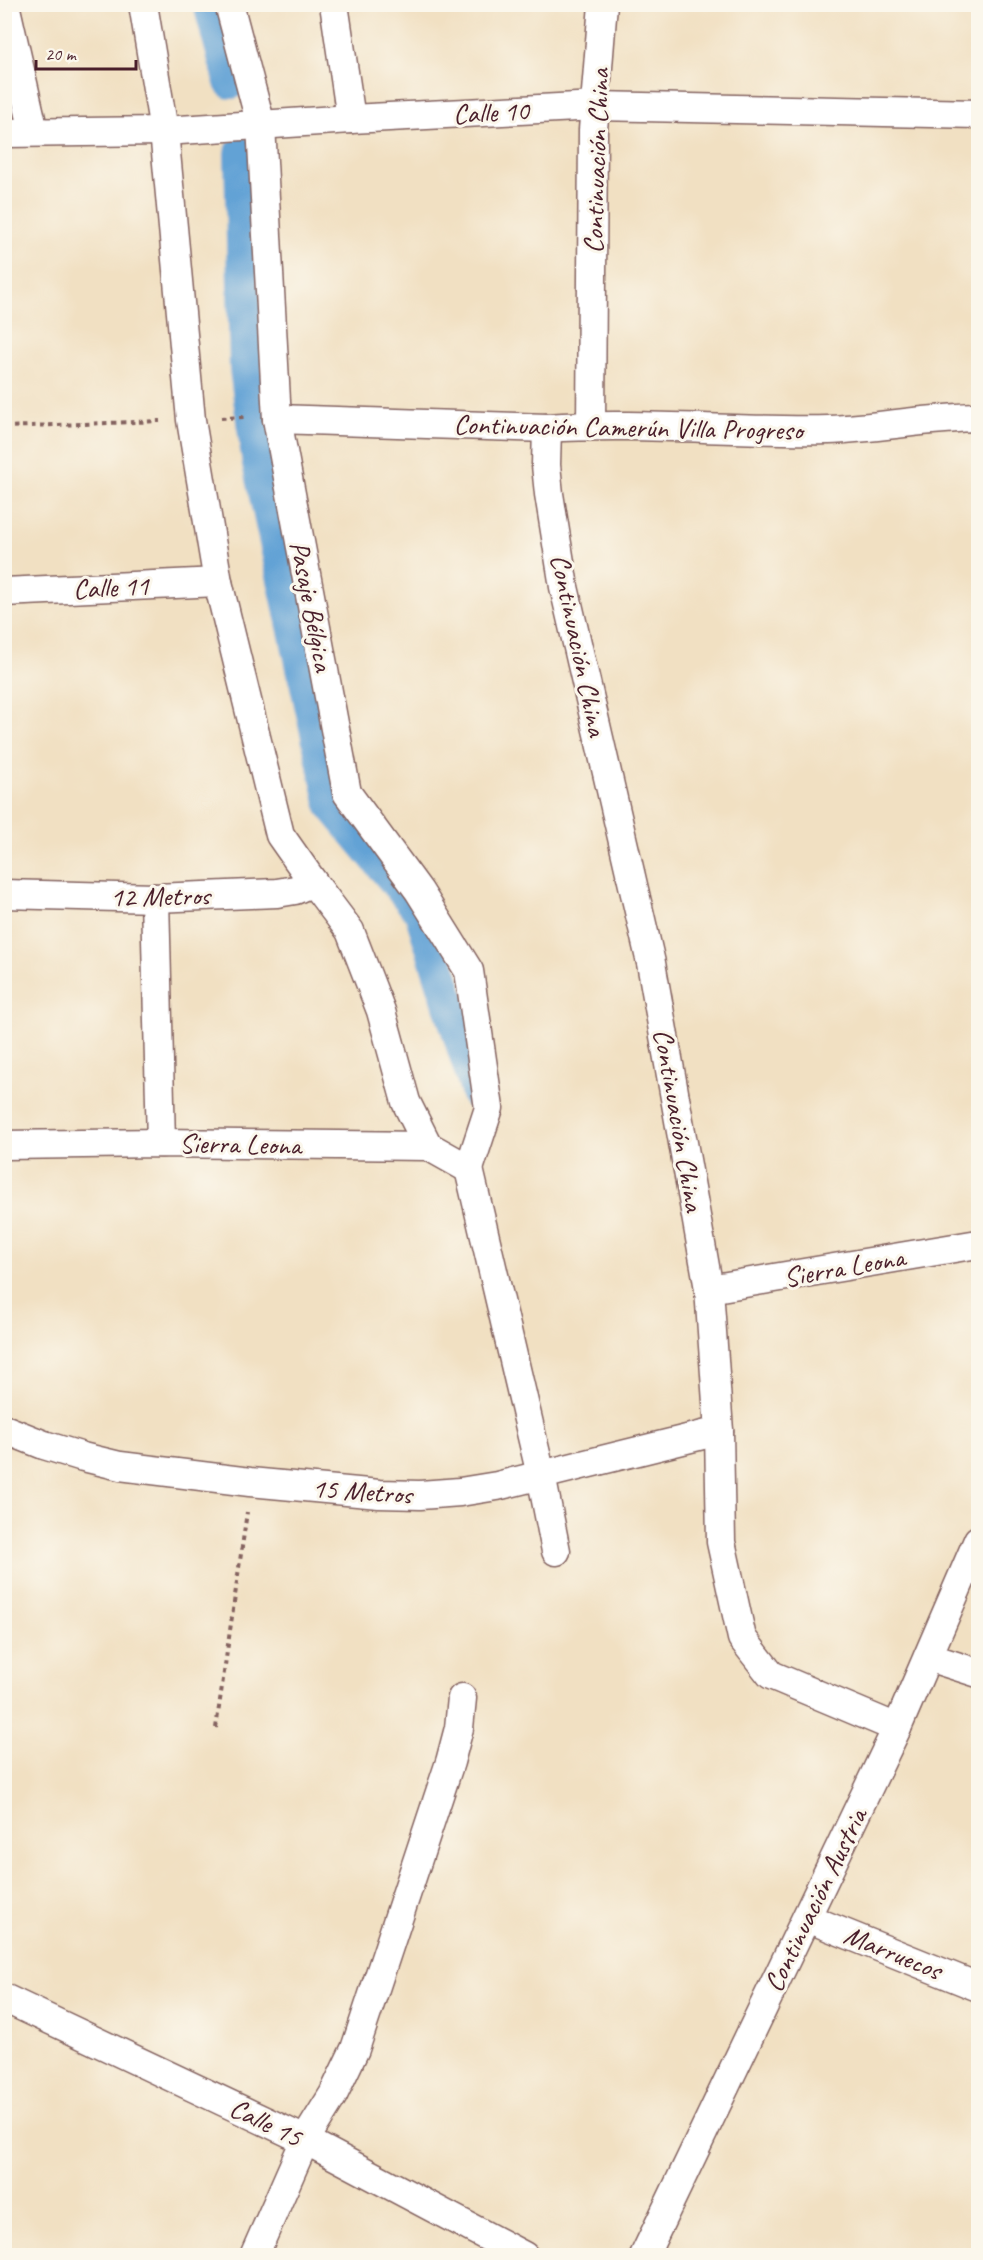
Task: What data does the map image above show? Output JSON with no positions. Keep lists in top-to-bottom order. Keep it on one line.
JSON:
{"streets":{"street":["Calle 10","Continuación China","Continuación Camerún Villa Progreso","Calle 11","Pasaje Bélgica","12 Metros","Sierra Leona","15 Metros","Continuación Austria","Marruecos","Calle 15"]},"crossings":[["Calle 10","Continuación China"],["Calle 10","Pasaje Bélgica"],["Continuación China","Continuación Camerún Villa Progreso"],["Continuación China","Sierra Leona"],["Continuación China","15 Metros"],["Continuación China","Continuación Austria"],["Continuación Camerún Villa Progreso","Pasaje Bélgica"],["Pasaje Bélgica","Sierra Leona"],["Continuación Austria","Marruecos"]],"scale_bar":"20 m"}
